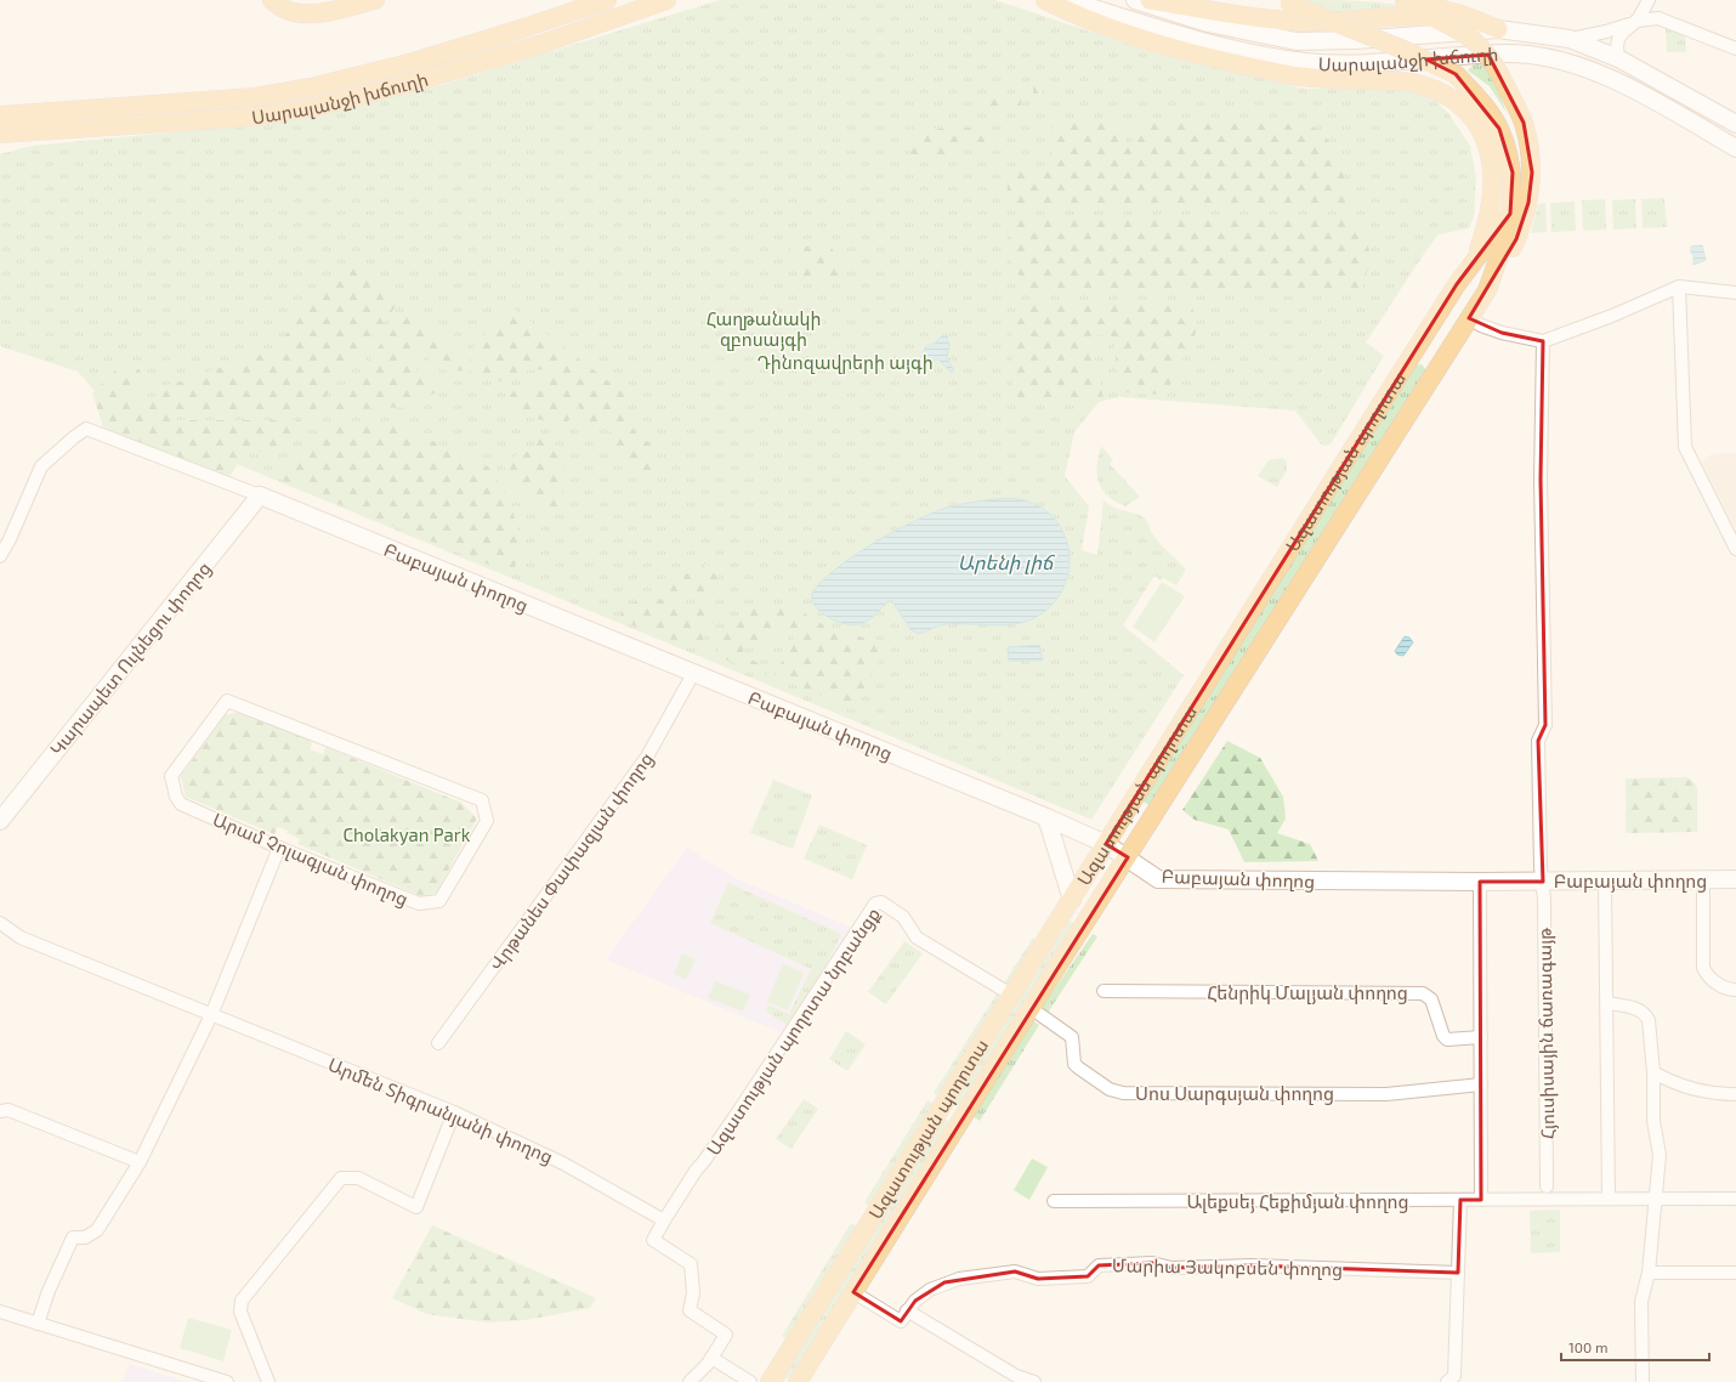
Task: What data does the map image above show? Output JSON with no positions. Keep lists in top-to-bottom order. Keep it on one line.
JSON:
{"streets":{"main road":["Սարալանջի խճուղի","Ազատության պողոտա"],"street":["Բաբայան փողոց","Կարապետ Ուլնեցու փողոց","Արամ Չոլագյան փողոց","Վրթանես Փափազյան փողոց","Հենրիկ Մալյան փողոց","Ազատության պողոտա նրբանցք","Հյուսիսային ճառագայթ","Սոս Սարգսյան փողոց","Արմեն Տիգրանյանի փողոց","Ալեքսեյ Հեքիմյան փողոց","Մարիա Յակոբսեն փողոց"]},"crossings":[["Ազատության պողոտա","Բաբայան փողոց"],["Ազատության պողոտա","Ազատության պողոտա նրբանցք"],["Ազատության պողոտա","Սոս Սարգսյան փողոց"],["Ազատության պողոտա","Մարիա Յակոբսեն փողոց"],["Բաբայան փողոց","Կարապետ Ուլնեցու փողոց"],["Բաբայան փողոց","Վրթանես Փափազյան փողոց"],["Բաբայան փողոց","Հյուսիսային ճառագայթ"],["Ազատության պողոտա նրբանցք","Արմեն Տիգրանյանի փողոց"]],"water":["Արենի լիճ"],"parks":["Հաղթանակի զբոսայգի","Դինոզավրերի այգի","Cholakyan Park"],"scale_bar":"100 m"}
